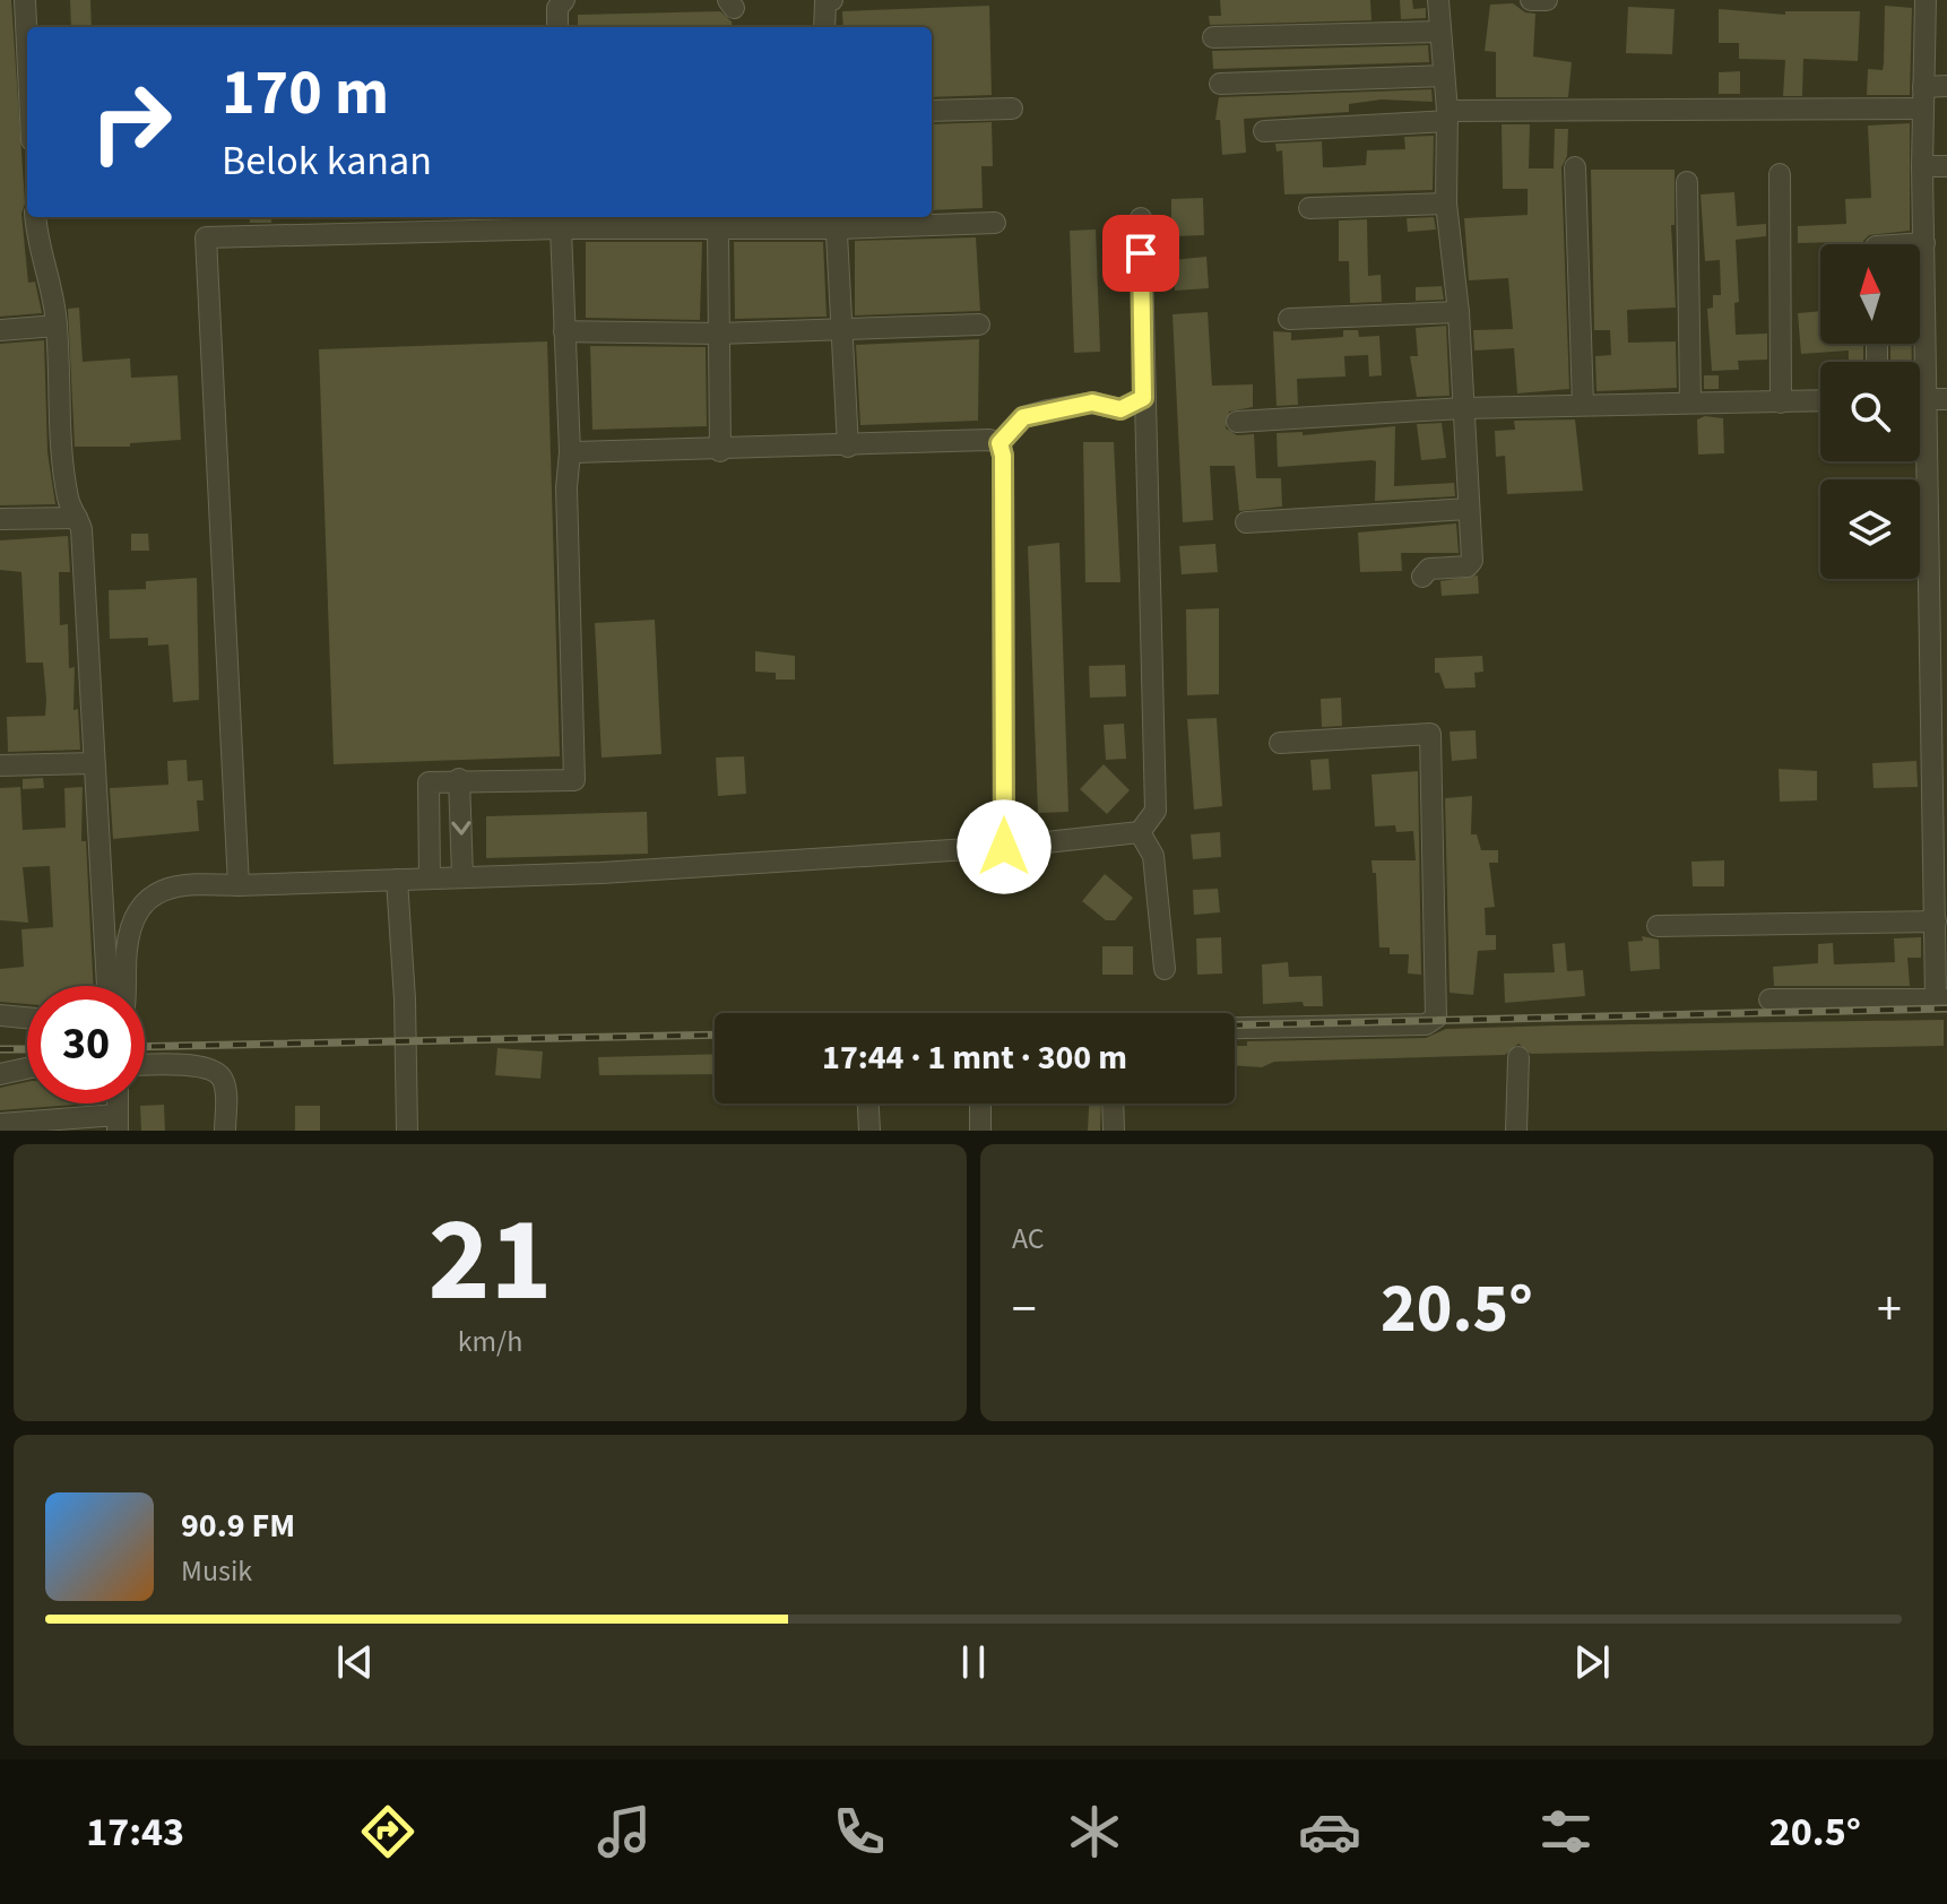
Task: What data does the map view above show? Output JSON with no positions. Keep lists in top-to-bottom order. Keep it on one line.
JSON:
{"north":"top","page":{"turn":["170 m","Belok kanan"],"limit":"30","trip":"17:44 · 1 mnt · 300 m","tile":[["21","km/h"],"AC"],"heat":["−","20.5°","+"],"song":["90.9 FM","Musik"],"tabs":["17:43","20.5°"]}}
